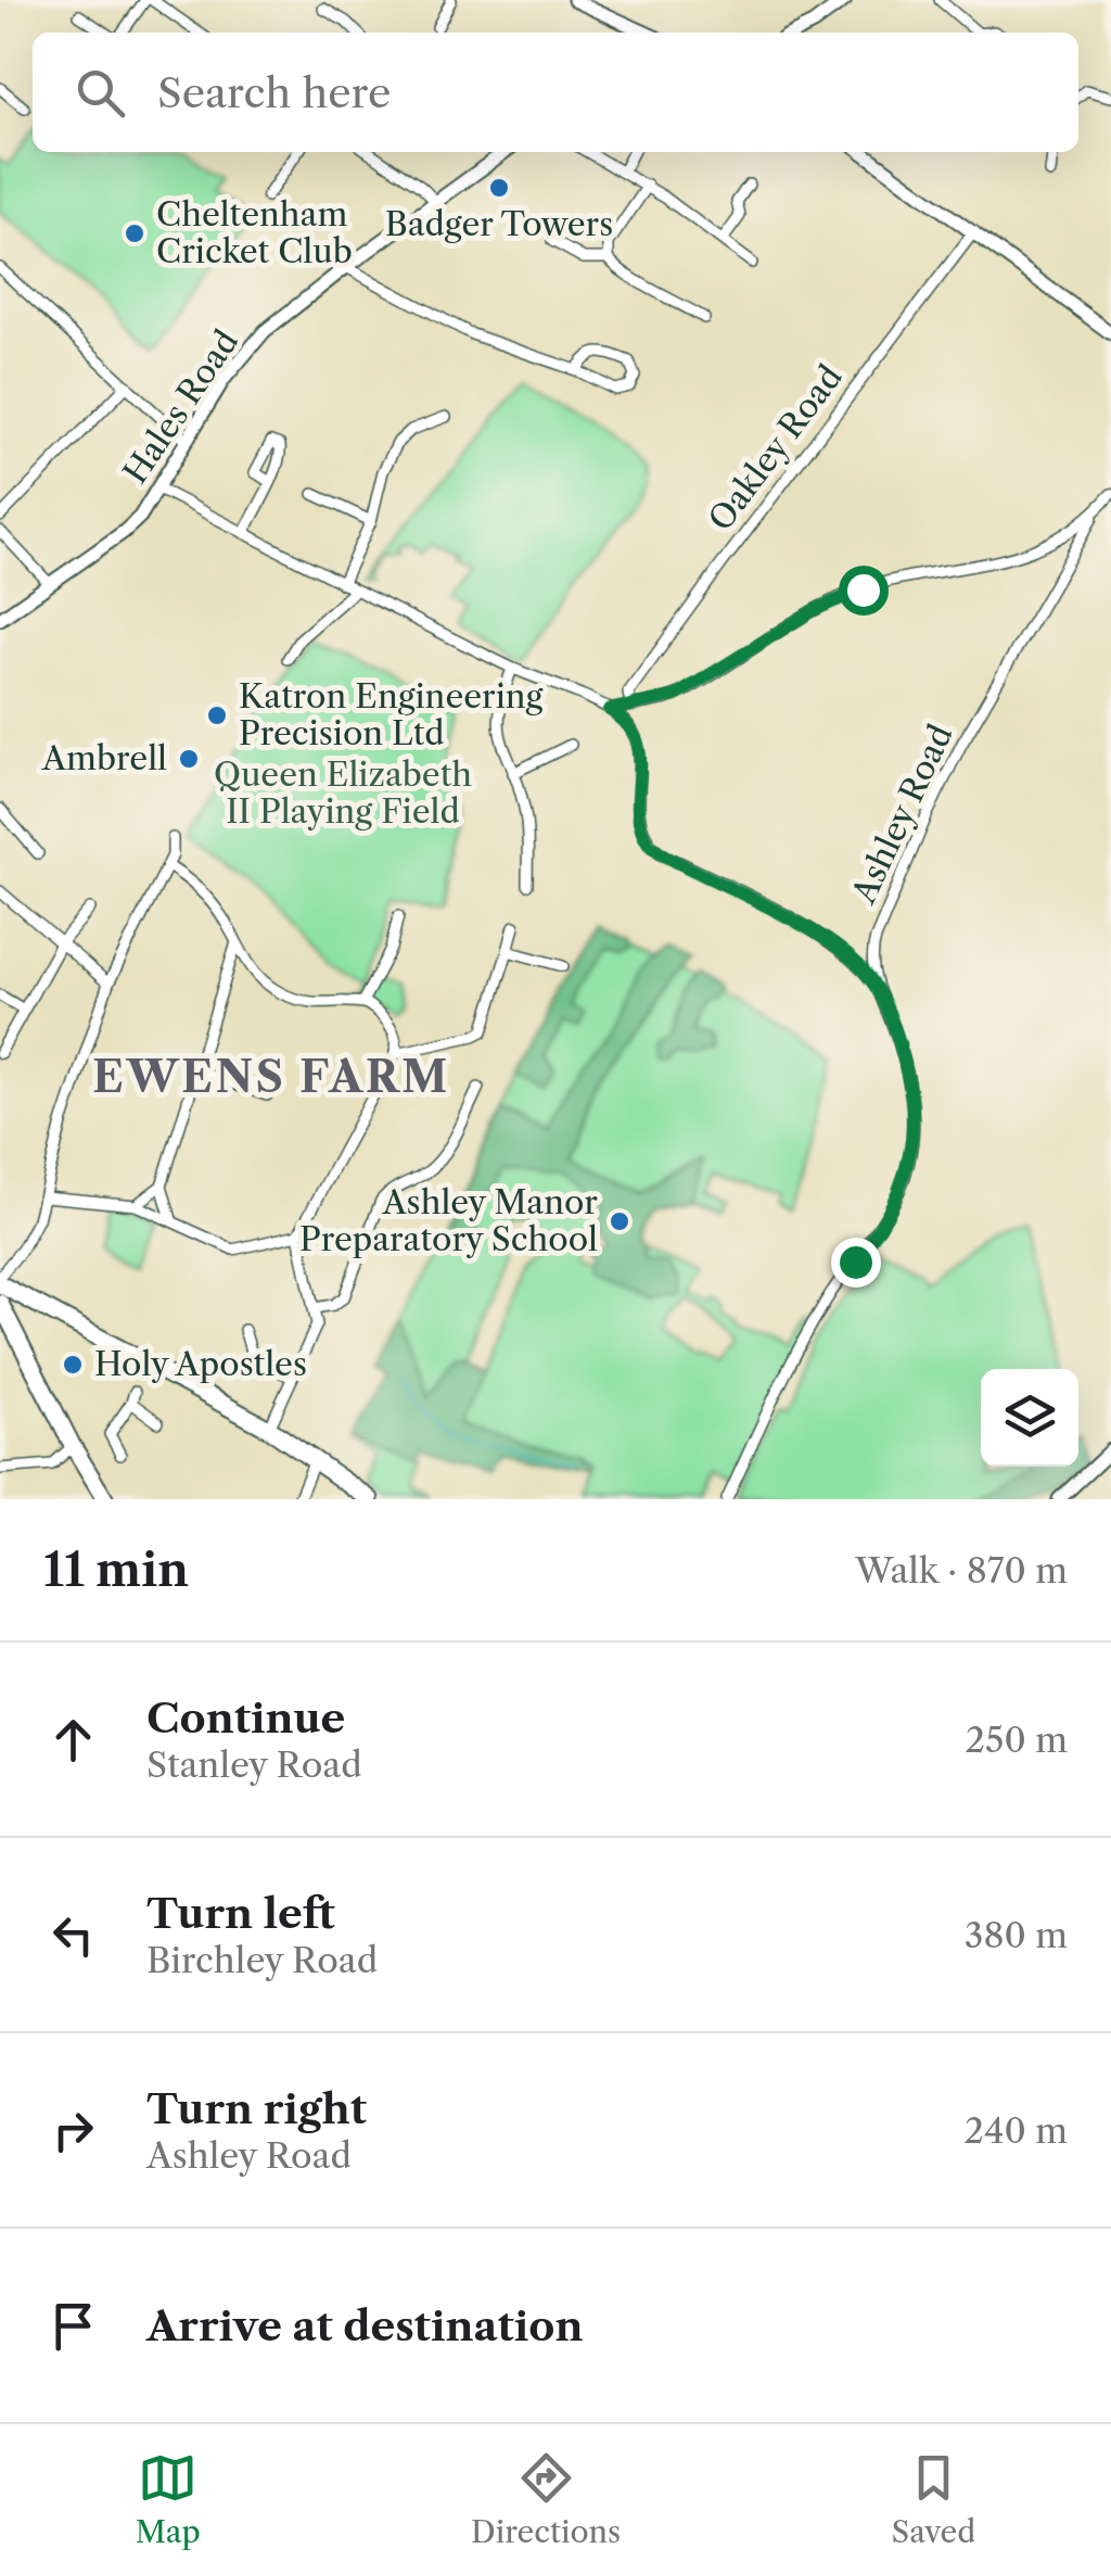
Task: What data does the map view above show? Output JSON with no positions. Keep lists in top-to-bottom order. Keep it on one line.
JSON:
{"streets":{"main road":["Hales Road"],"street":["Oakley Road","Ashley Road"]},"districts":["EWENS FARM"],"parks":["Queen Elizabeth II Playing Field"],"places":["Badger Towers","Cheltenham Cricket Club","Katron Engineering Precision Ltd","Ambrell","Ashley Manor Preparatory School","Holy Apostles"],"page":{"search":"Search here","heading":["11 min","Walk · 870 m"],"list":[["Continue","Stanley Road","250 m"],["Turn left","Birchley Road","380 m"],["Turn right","Ashley Road","240 m"],"Arrive at destination"],"nav":["Map","Directions","Saved"]}}
